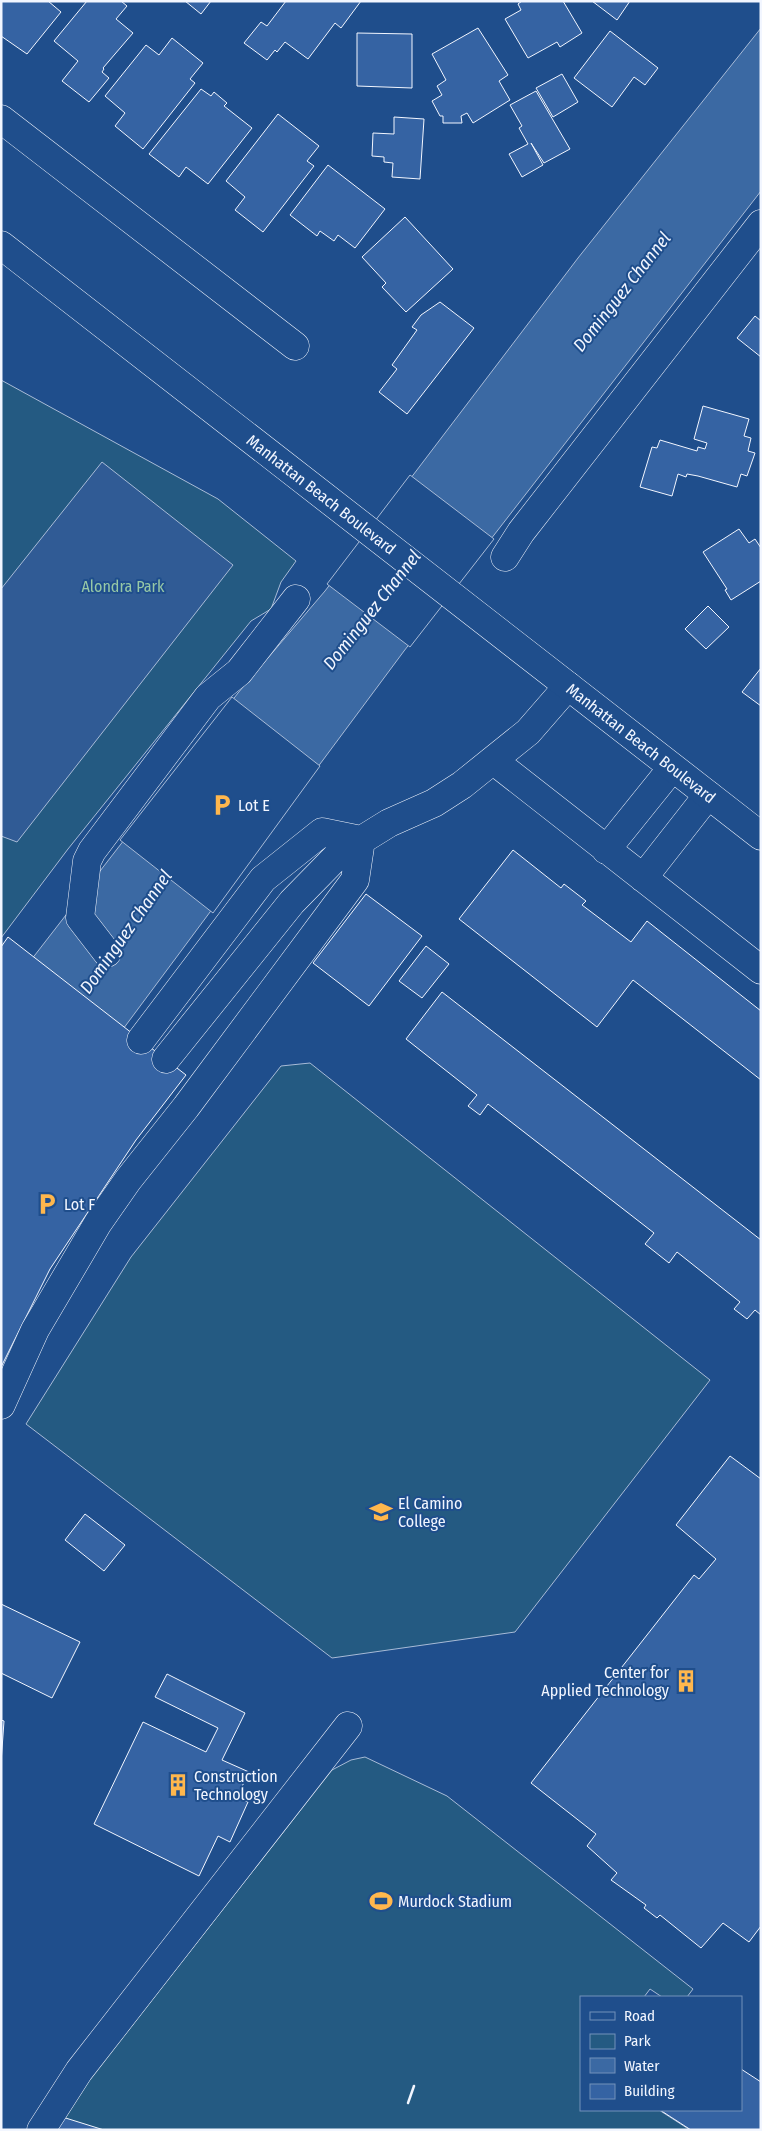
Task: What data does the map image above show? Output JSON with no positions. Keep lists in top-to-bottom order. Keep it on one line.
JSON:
{"streets":{"main road":["Manhattan Beach Boulevard"]},"water":["Dominguez Channel"],"parks":["Alondra Park"],"places":{"parking":["Lot E","Lot F"],"school or university":["El Camino College"],"building":["Center for Applied Technology","Construction Technology"],"sports":["Murdock Stadium"]},"legend":["Road","Park","Water","Building"]}
